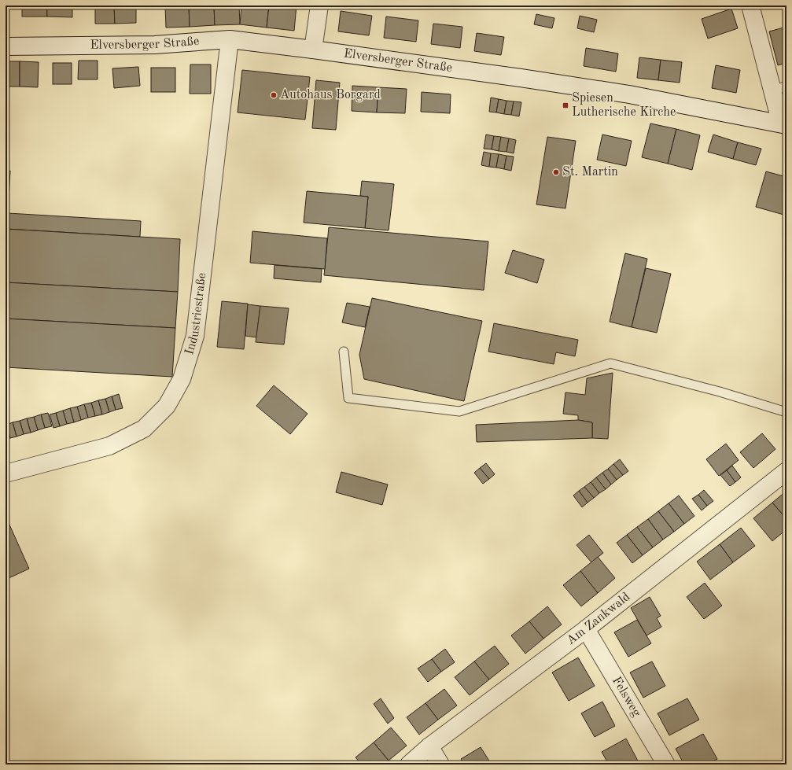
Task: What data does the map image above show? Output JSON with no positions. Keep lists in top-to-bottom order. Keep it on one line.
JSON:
{"streets":{"street":["Elversberger Straße","Industriestraße","Am Zankwald","Felsweg"]},"crossings":[["Elversberger Straße","Industriestraße"],["Am Zankwald","Felsweg"]],"places":{"other":["Autohaus Borgard","St. Martin"],"transit":["Spiesen Lutherische Kirche"]}}
